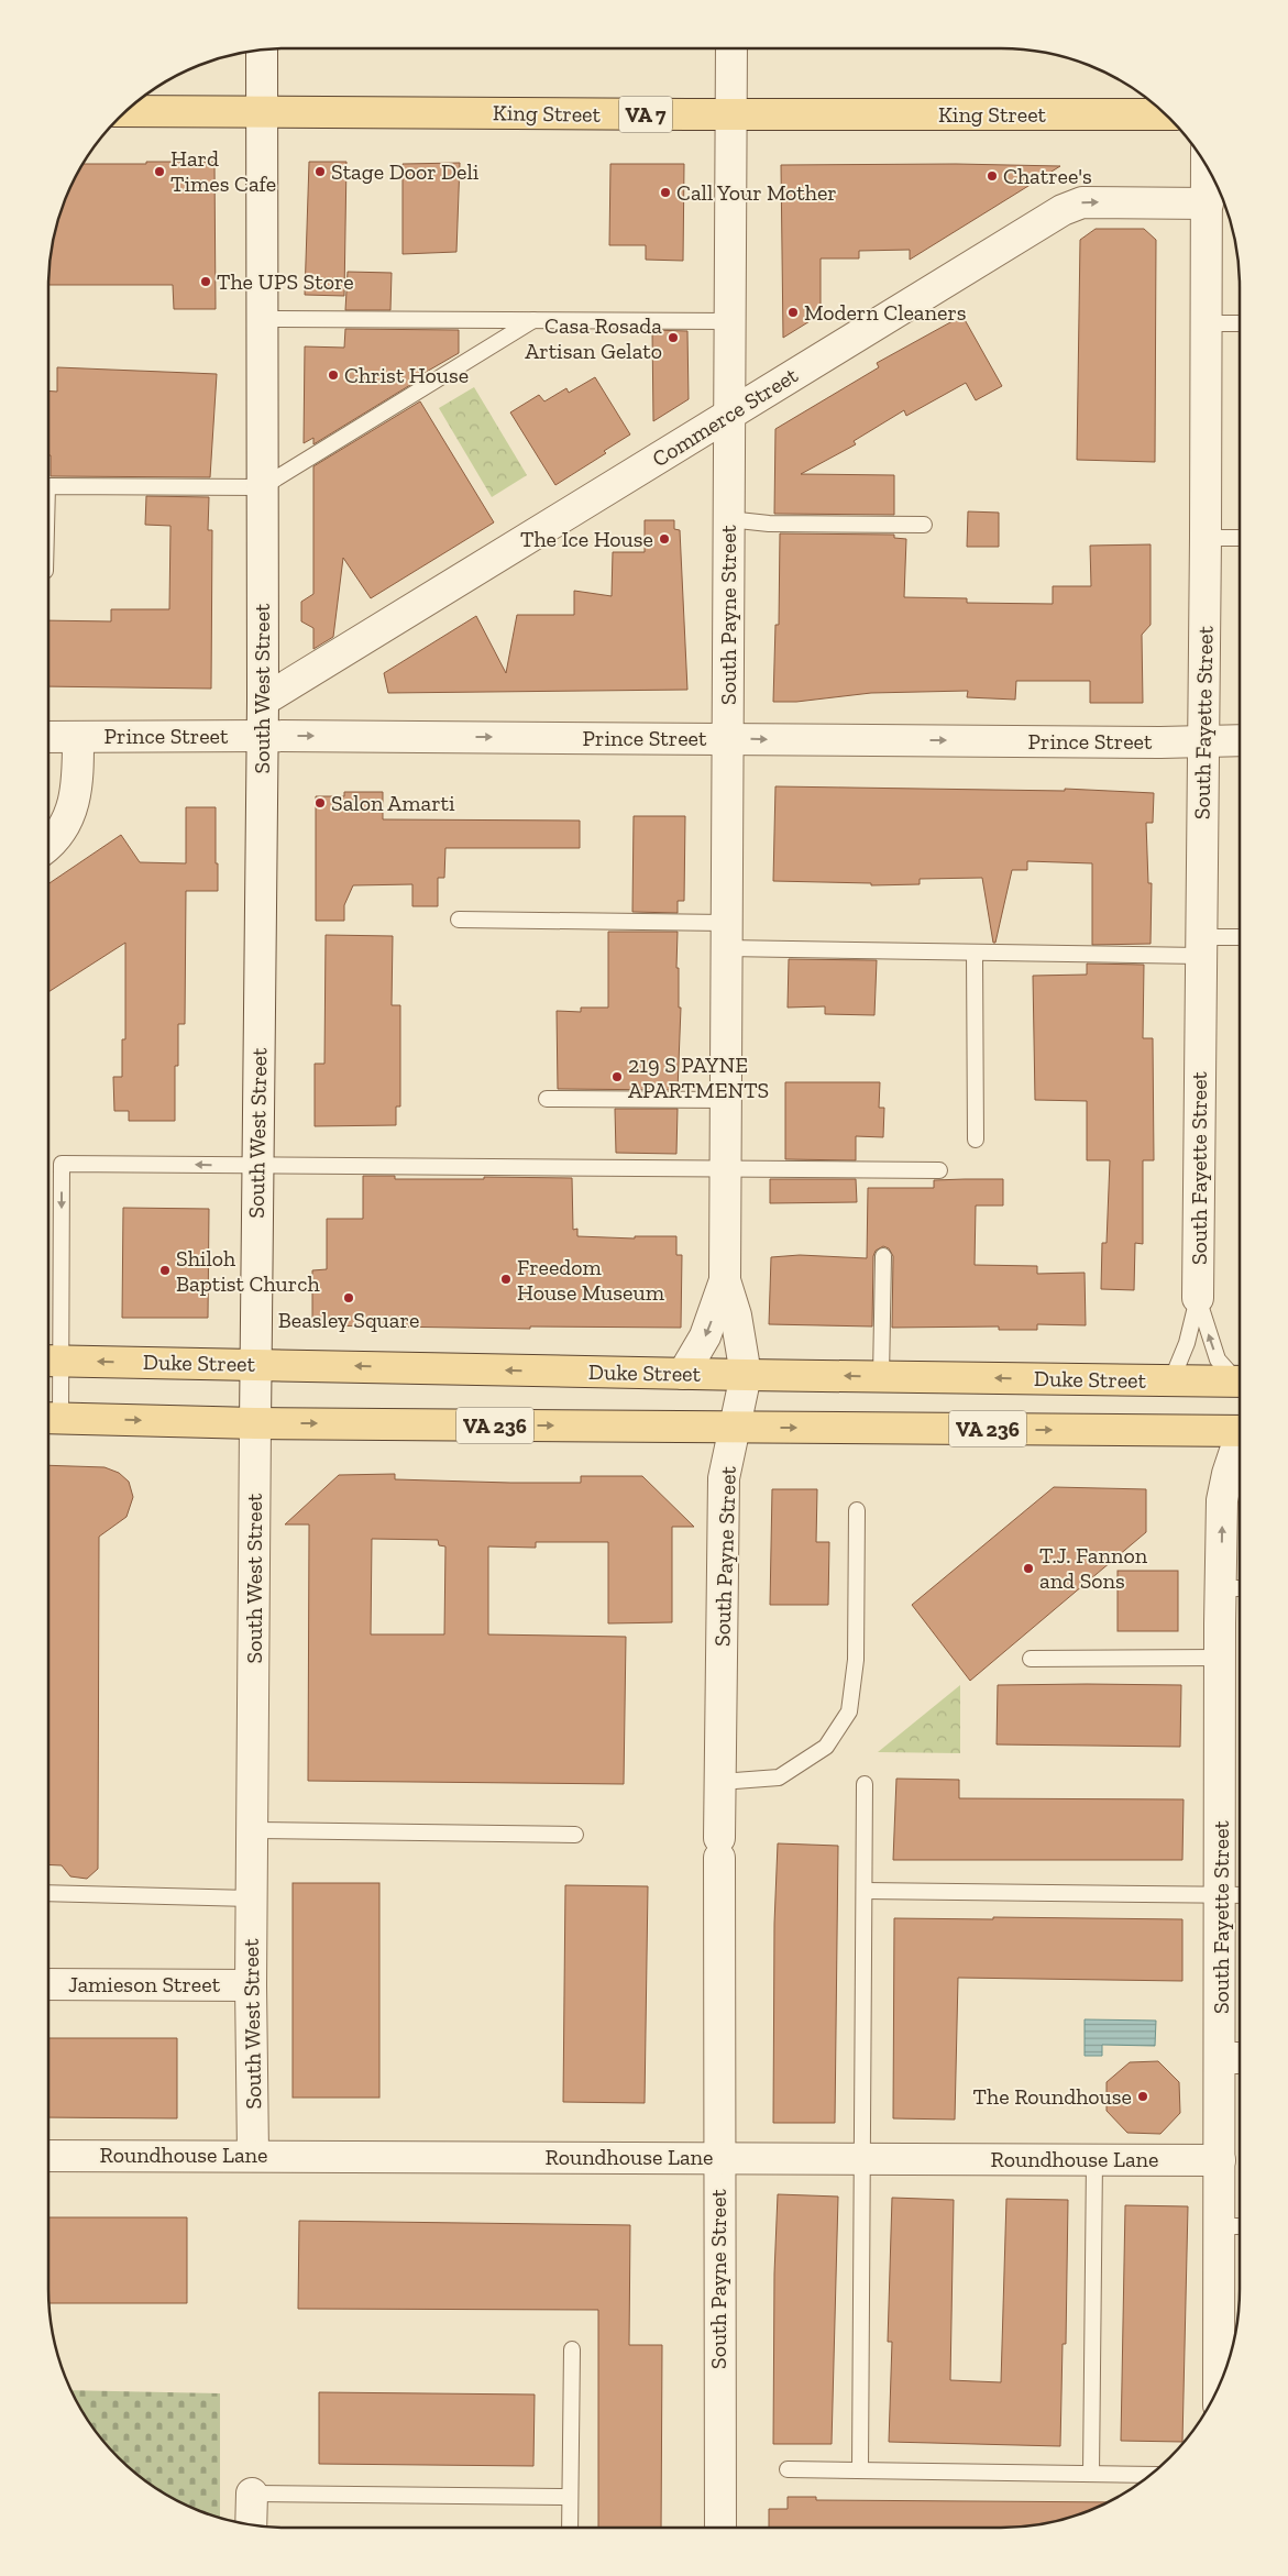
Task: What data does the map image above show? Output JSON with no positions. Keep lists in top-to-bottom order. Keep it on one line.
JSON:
{"streets":{"main road":["King Street","VA 7","Duke Street","VA 236"],"street":["Commerce Street","South Payne Street","South West Street","South Fayette Street","Prince Street","Jamieson Street","Roundhouse Lane"]},"crossings":[["King Street","South Payne Street"],["King Street","South West Street"],["Commerce Street","South Payne Street"],["Commerce Street","South West Street"],["Commerce Street","South Fayette Street"],["South Payne Street","Prince Street"],["South Payne Street","Duke Street"],["South Payne Street","VA 236"],["South Payne Street","Roundhouse Lane"],["South West Street","Prince Street"],["South West Street","Duke Street"],["South West Street","VA 236"],["South West Street","Jamieson Street"],["South West Street","Roundhouse Lane"],["South Fayette Street","Prince Street"],["South Fayette Street","Roundhouse Lane"]],"one_way":["Commerce Street","Prince Street"],"places":["Hard Times Cafe","Stage Door Deli","Chatree's","Call Your Mother","The UPS Store","Modern Cleaners","Casa Rosada Artisan Gelato","Christ House","The Ice House","Salon Amarti","219 S PAYNE APARTMENTS","Shiloh Baptist Church","Freedom House Museum","Beasley Square","T.J. Fannon and Sons","The Roundhouse"]}
